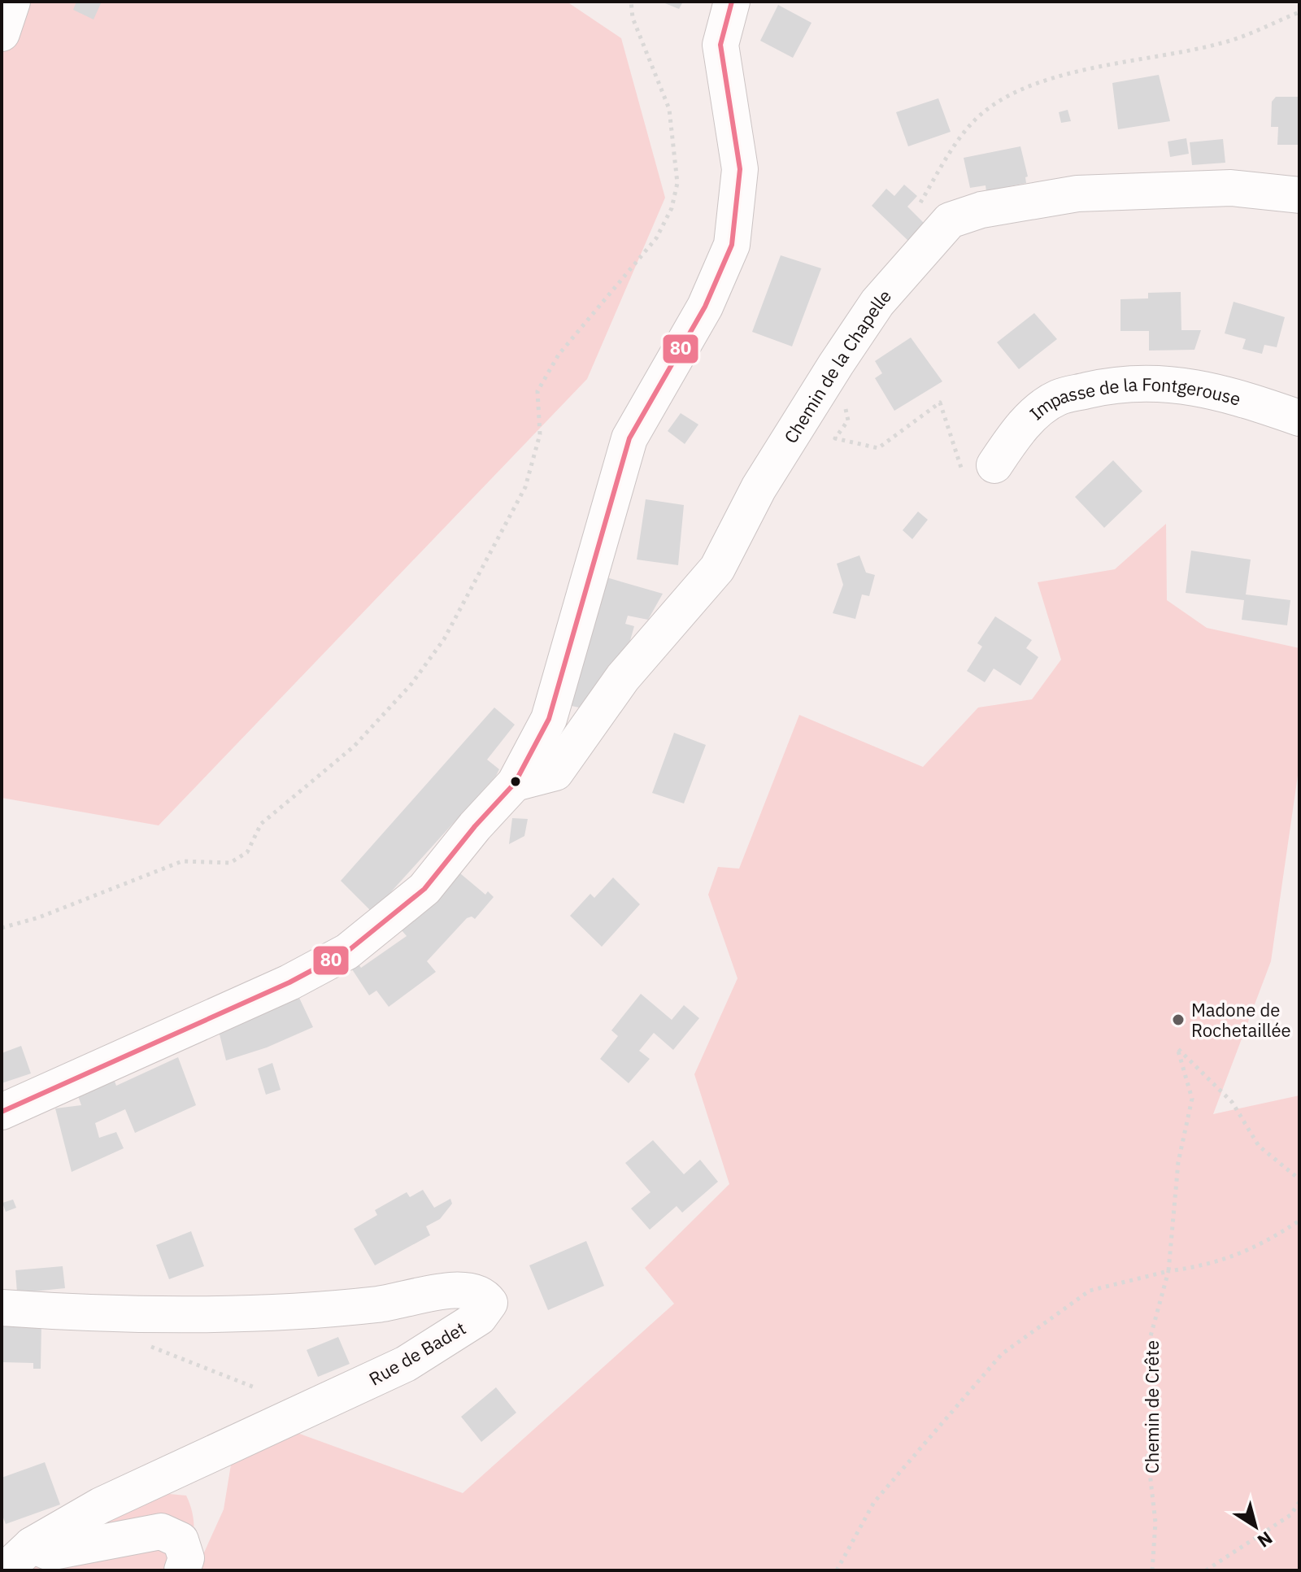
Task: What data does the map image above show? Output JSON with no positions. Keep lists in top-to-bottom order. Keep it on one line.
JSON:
{"streets":{"street":["Chemin de la Chapelle","Impasse de la Fontgerouse","Rue de Badet"],"path":["Chemin de Crête"]},"places":["Madone de Rochetaillée"],"lines":["transit line 80"],"north":"bottom right"}
